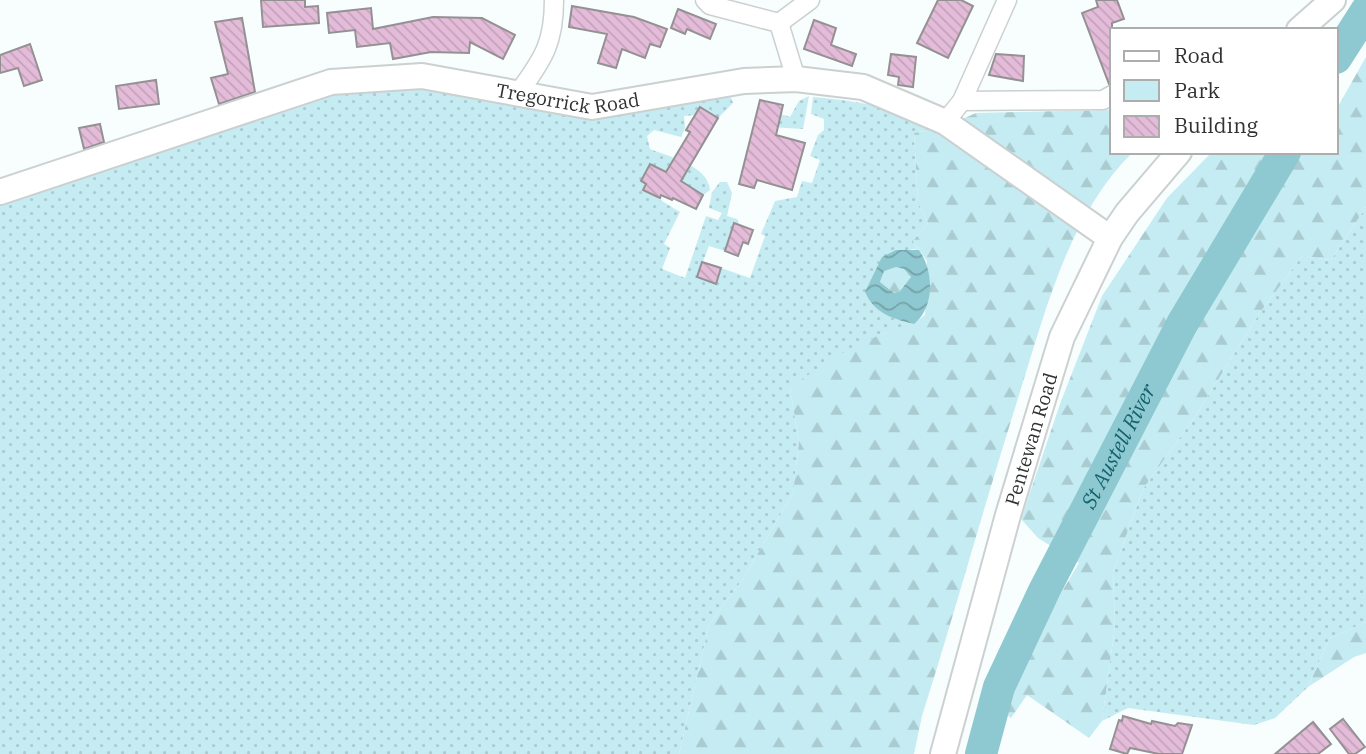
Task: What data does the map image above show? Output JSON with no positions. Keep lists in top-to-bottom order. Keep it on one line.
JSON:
{"streets":{"street":["Tregorrick Road","Pentewan Road"]},"crossings":[["Tregorrick Road","Pentewan Road"]],"water":["St Austell River"],"legend":["Road","Park","Building"]}
